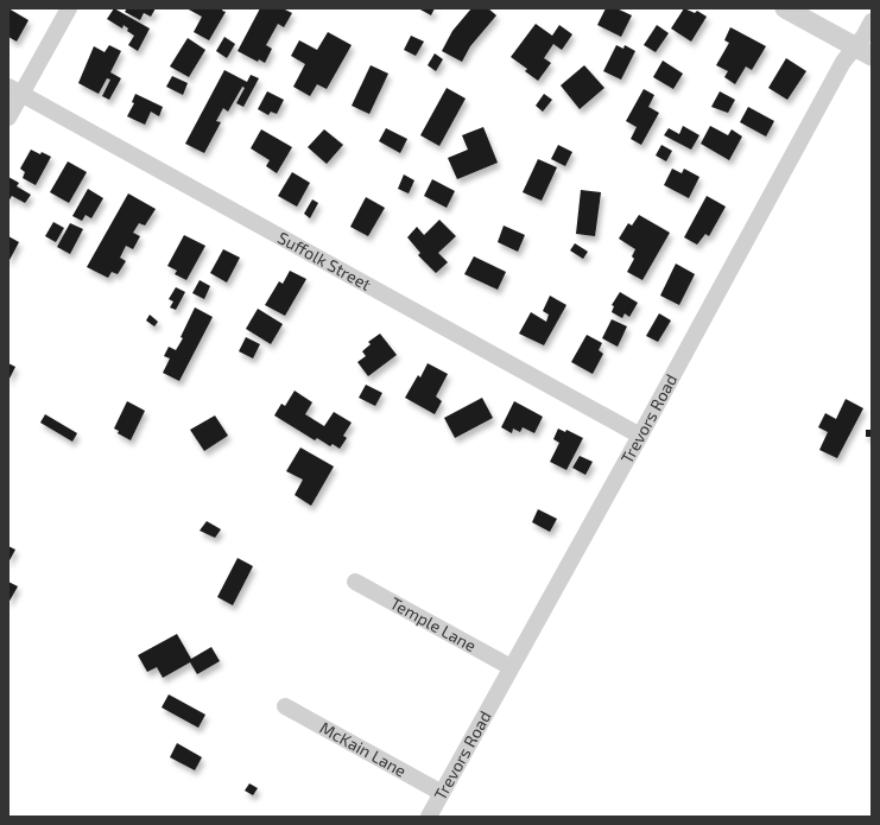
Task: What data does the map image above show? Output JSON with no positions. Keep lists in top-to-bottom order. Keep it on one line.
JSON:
{"streets":{"street":["Suffolk Street","Trevors Road","Temple Lane","McKain Lane"]},"crossings":[["Suffolk Street","Trevors Road"],["Trevors Road","Temple Lane"],["Trevors Road","McKain Lane"]]}
